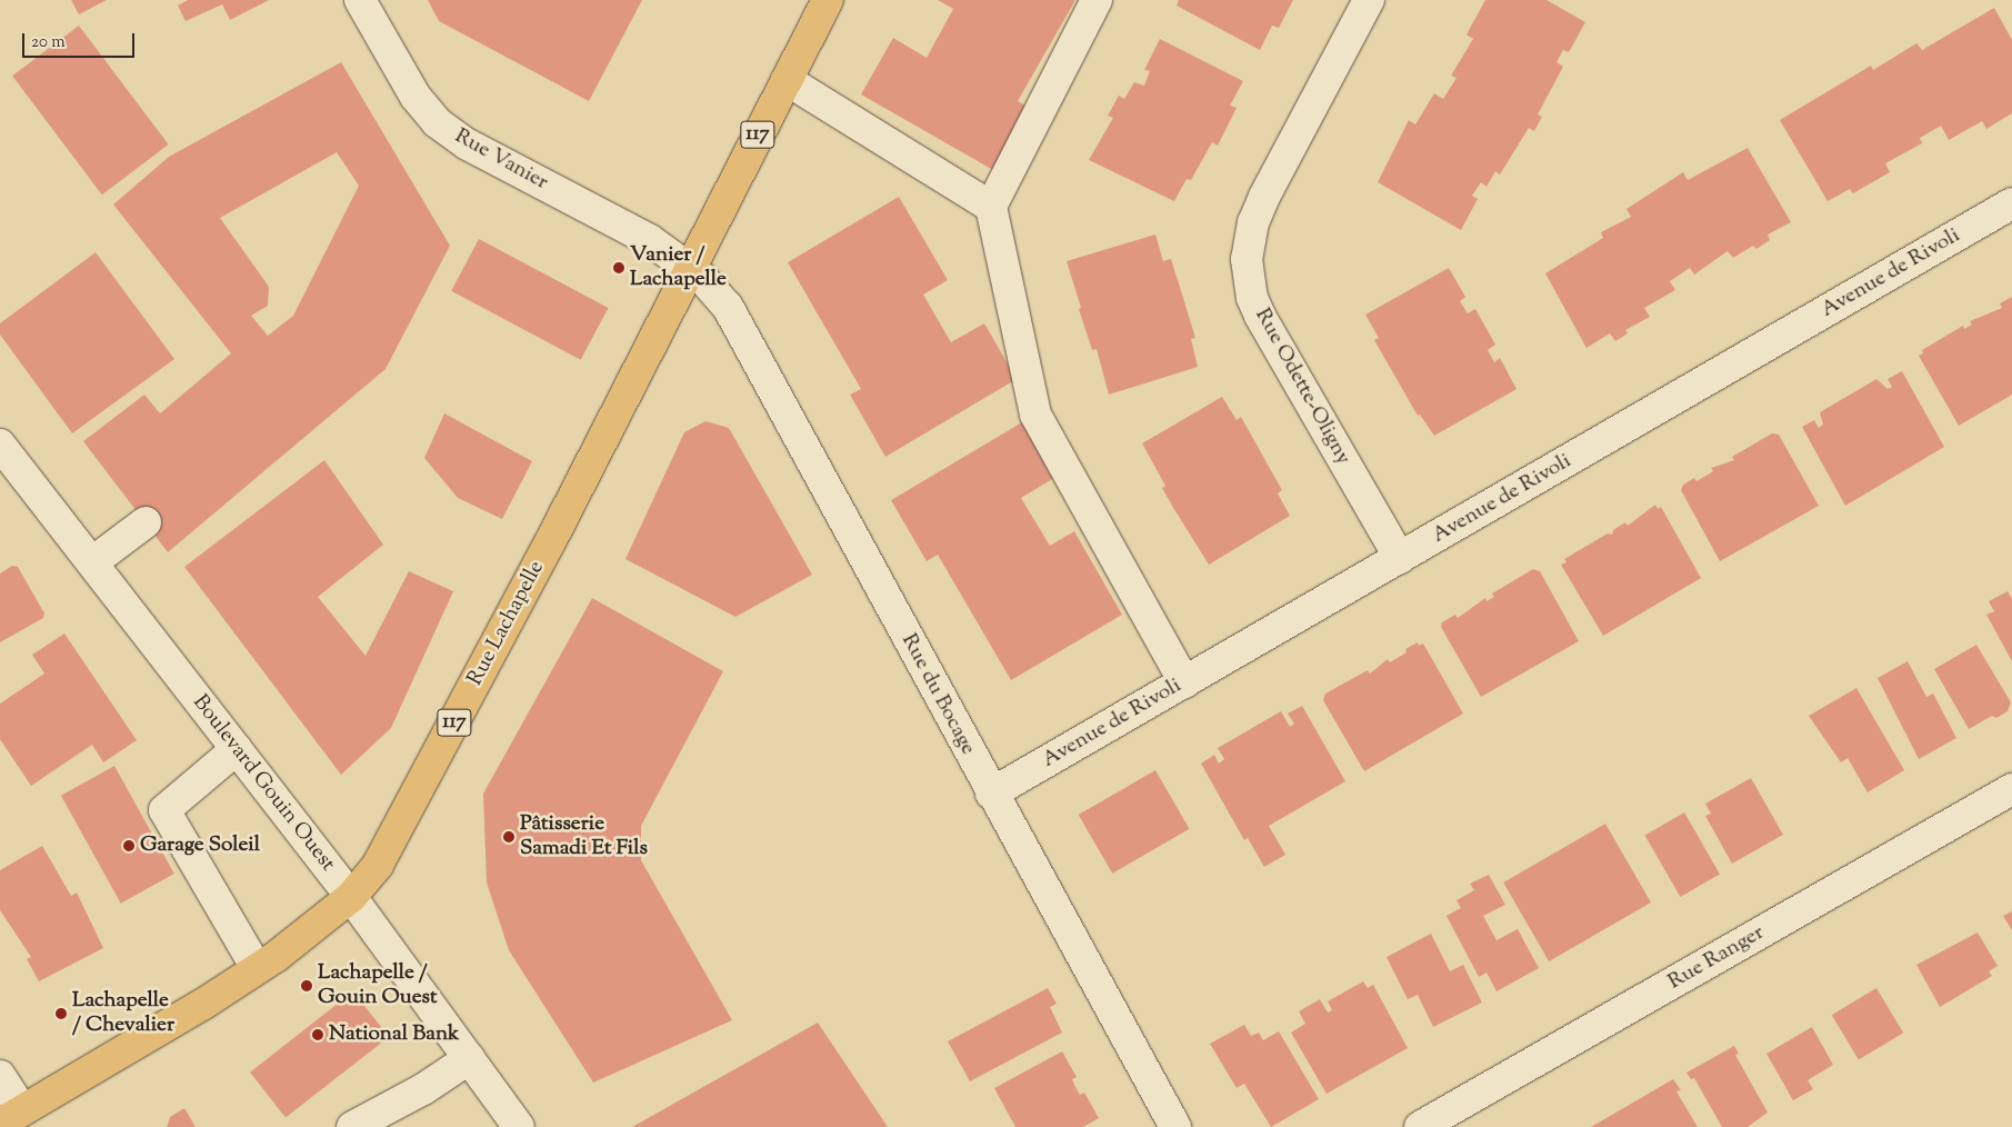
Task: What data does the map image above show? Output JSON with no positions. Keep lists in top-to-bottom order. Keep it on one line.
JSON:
{"streets":{"main road":["117","Rue Lachapelle"],"street":["Rue Vanier","Avenue de Rivoli","Rue Odette-Oligny","Rue du Bocage","Boulevard Gouin Ouest","Rue Ranger"]},"crossings":[["Rue Vanier","Rue Lachapelle"],["Rue Vanier","Rue du Bocage"],["Avenue de Rivoli","Rue Odette-Oligny"],["Avenue de Rivoli","Rue du Bocage"],["Rue Lachapelle","Rue du Bocage"],["Rue Lachapelle","Boulevard Gouin Ouest"]],"places":["Vanier / Lachapelle","Pâtisserie Samadi Et Fils","Garage Soleil","Lachapelle / Gouin Ouest","Lachapelle / Chevalier","National Bank"],"scale_bar":"20 m"}
